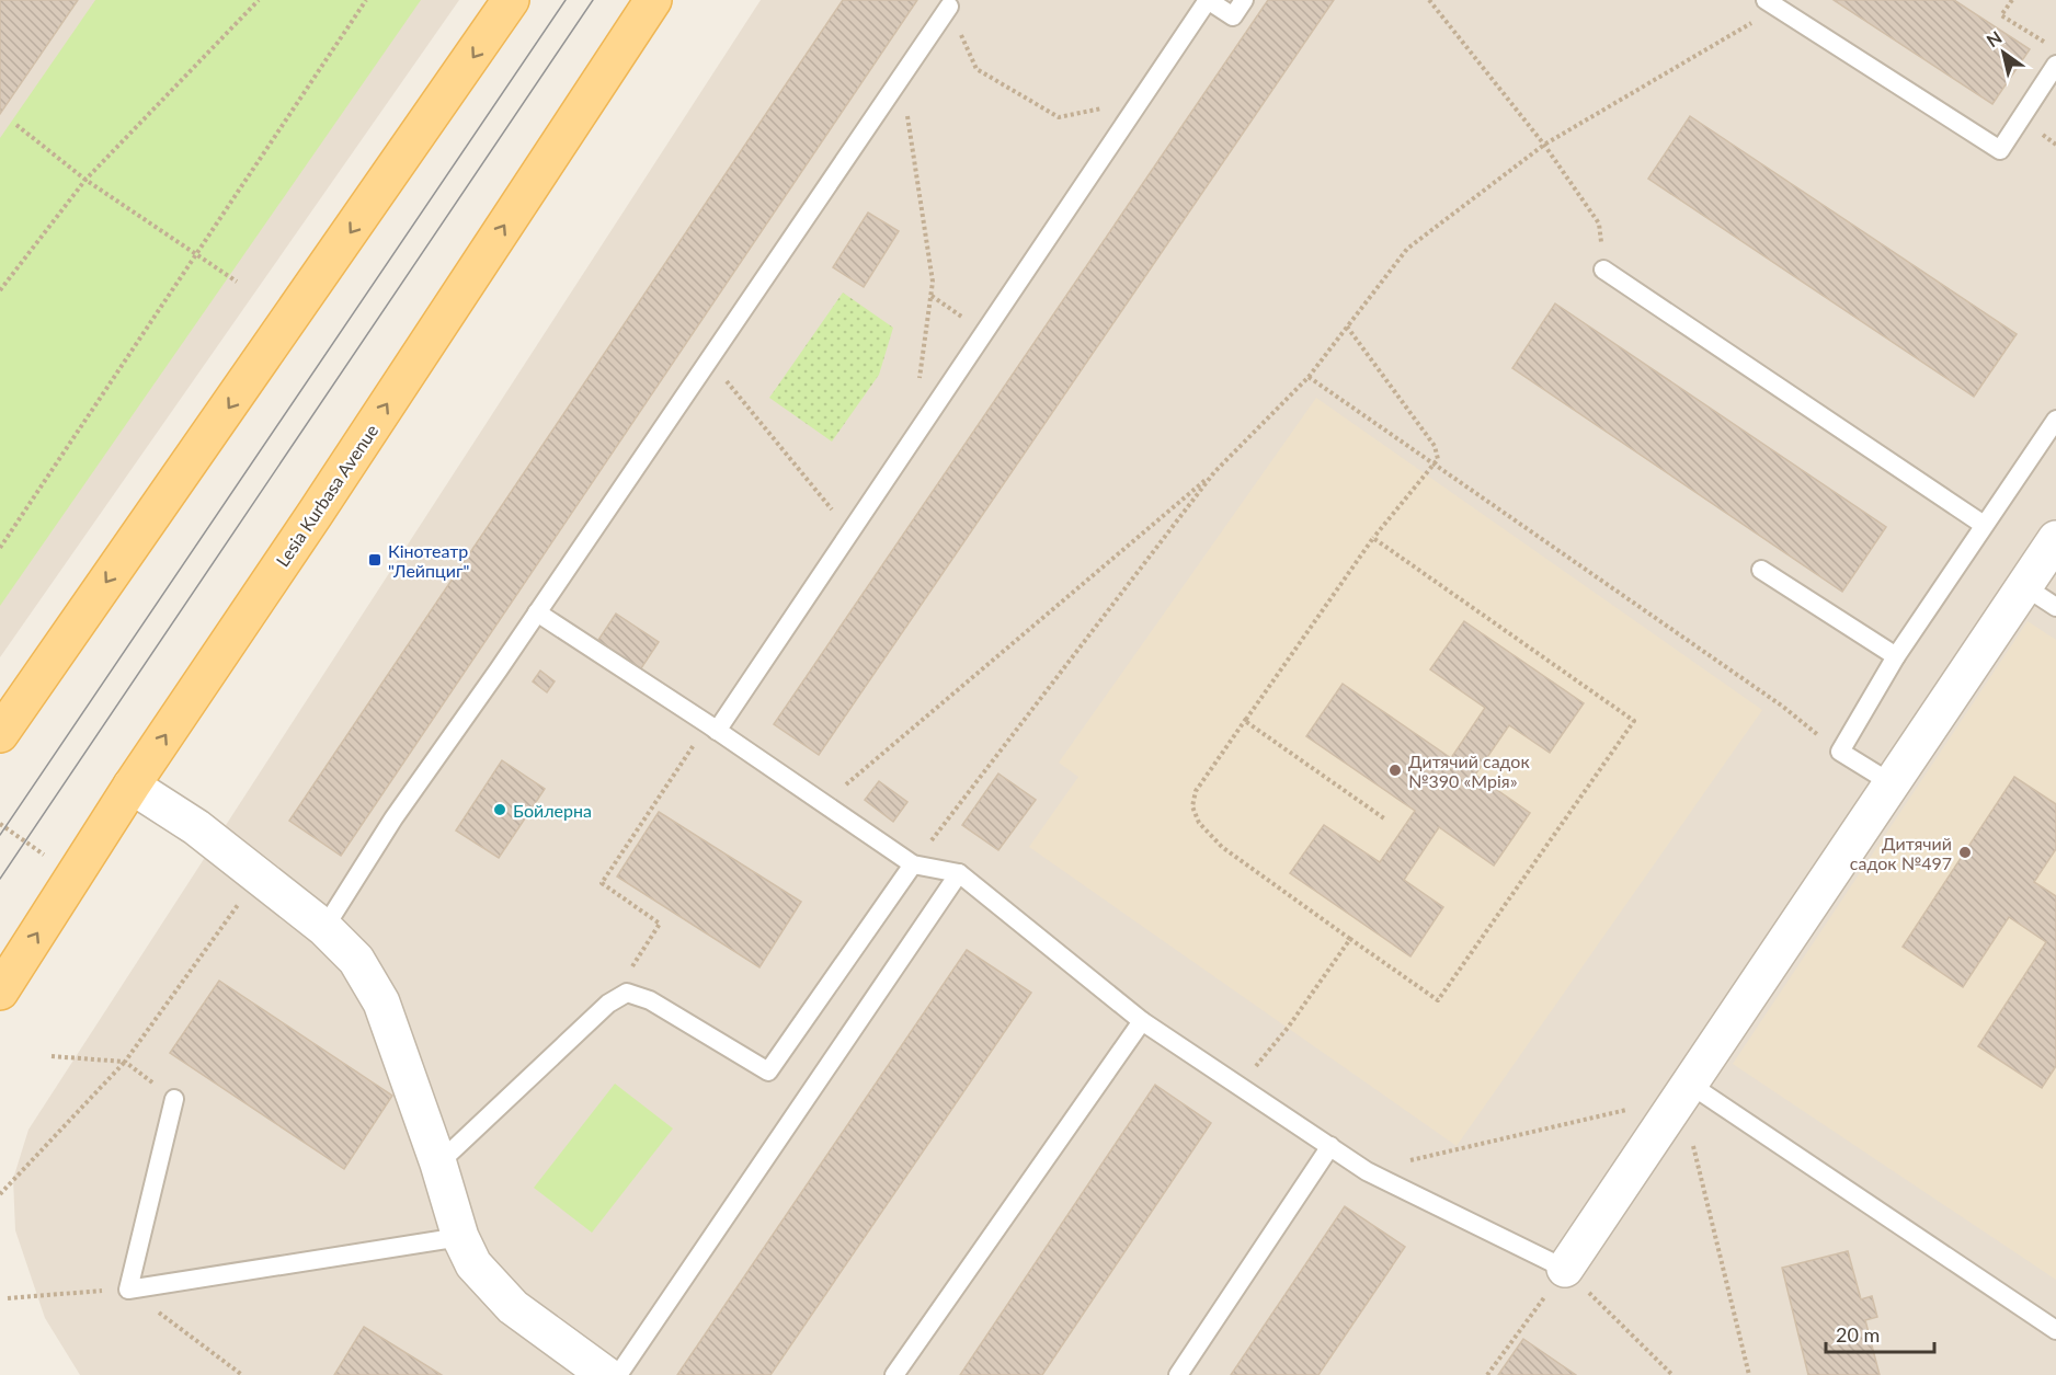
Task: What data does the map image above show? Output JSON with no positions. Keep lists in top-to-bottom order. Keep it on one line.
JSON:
{"streets":{"main road":["Lesia Kurbasa Avenue"]},"places":{"transit":["Кінотеатр \"Лейпциг\""],"other":["Дитячий садок №390 «Мрія»","Бойлерна","Дитячий садок №497"]},"scale_bar":"20 m","north":"top left"}
